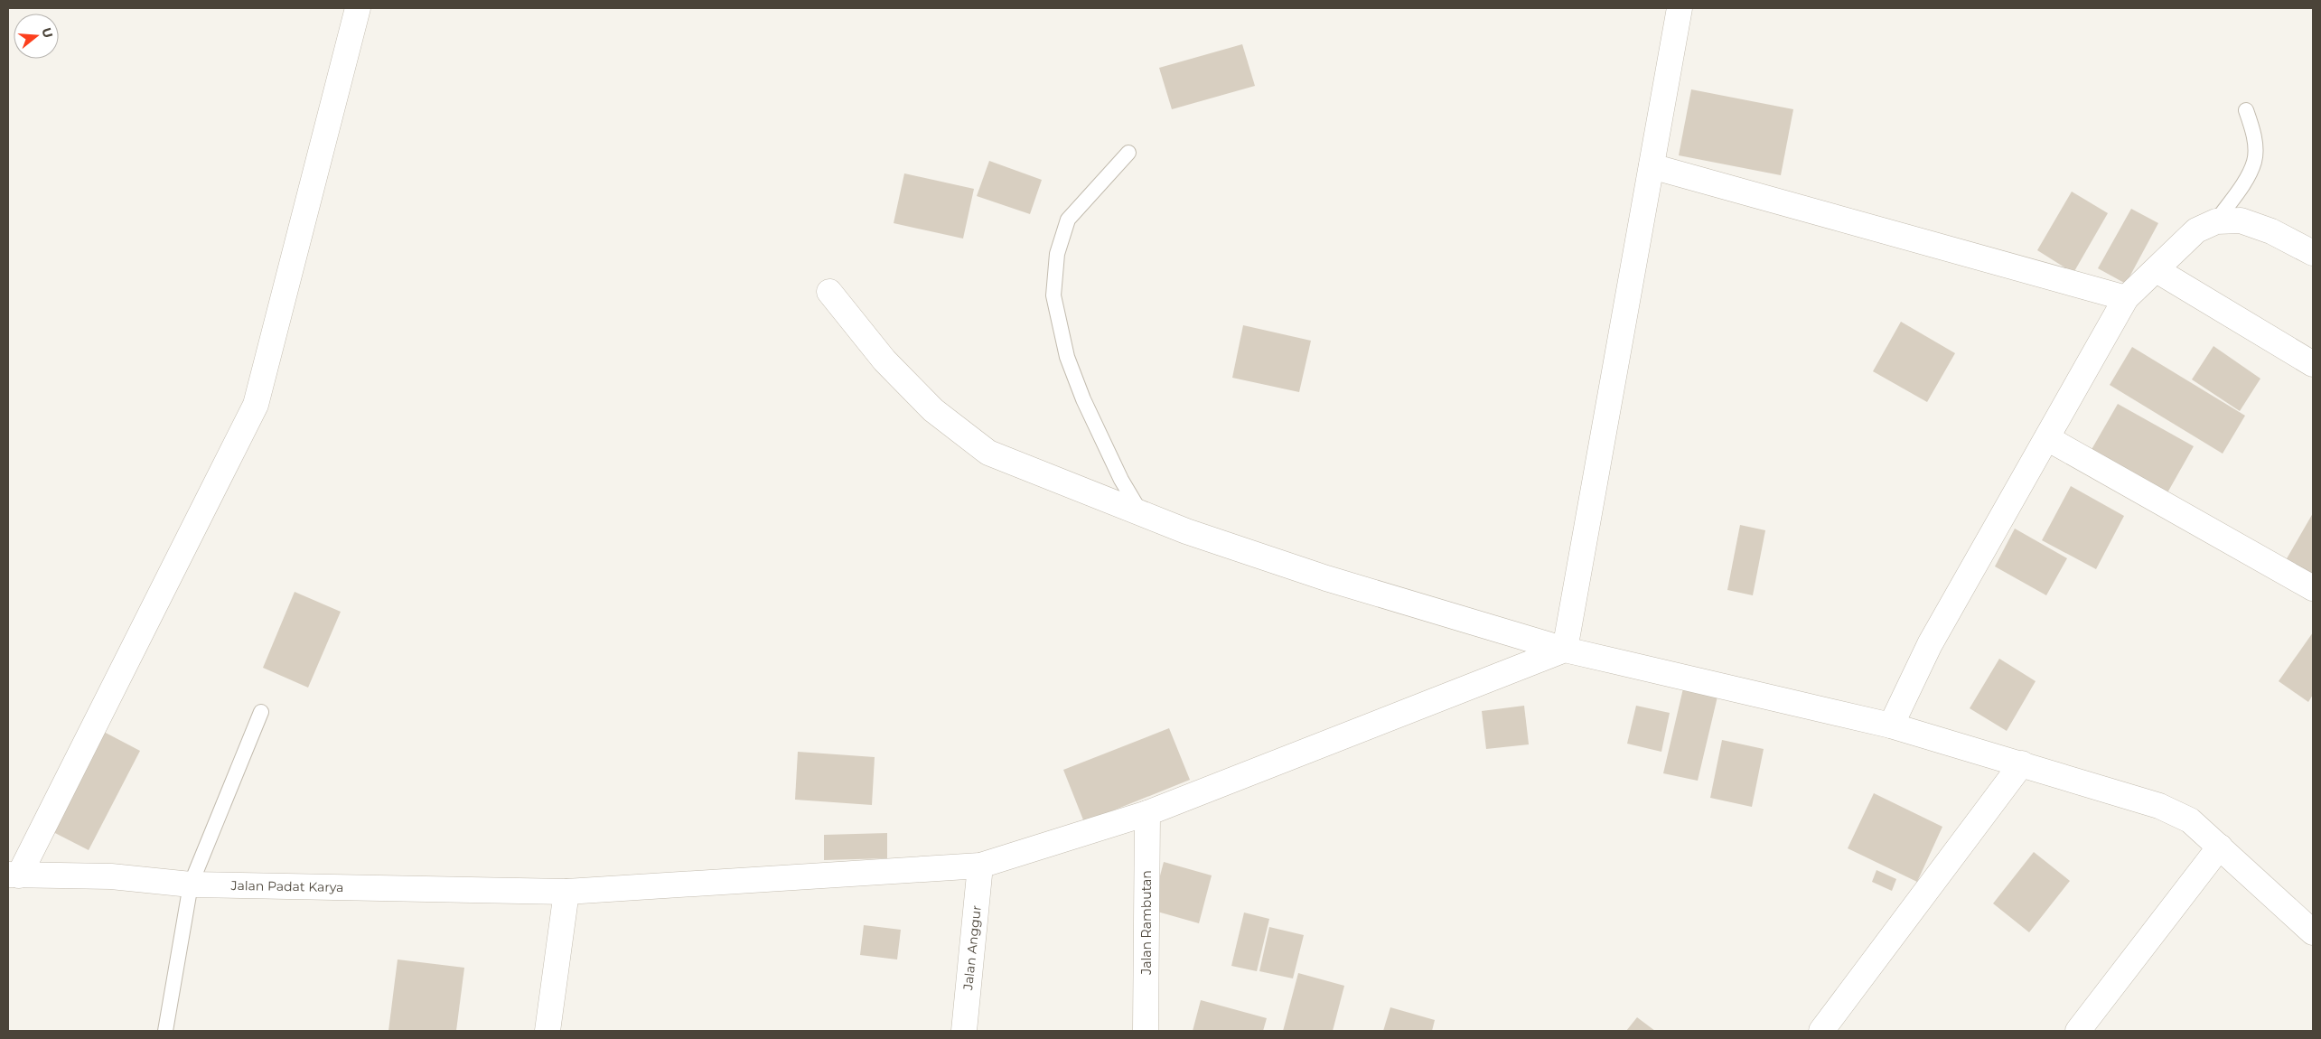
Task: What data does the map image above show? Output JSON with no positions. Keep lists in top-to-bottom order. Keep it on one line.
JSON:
{"streets":{"street":["Jalan Padat Karya","Jalan Rambutan","Jalan Anggur"]},"crossings":[["Jalan Padat Karya","Jalan Rambutan"],["Jalan Padat Karya","Jalan Anggur"]],"north":"right"}
